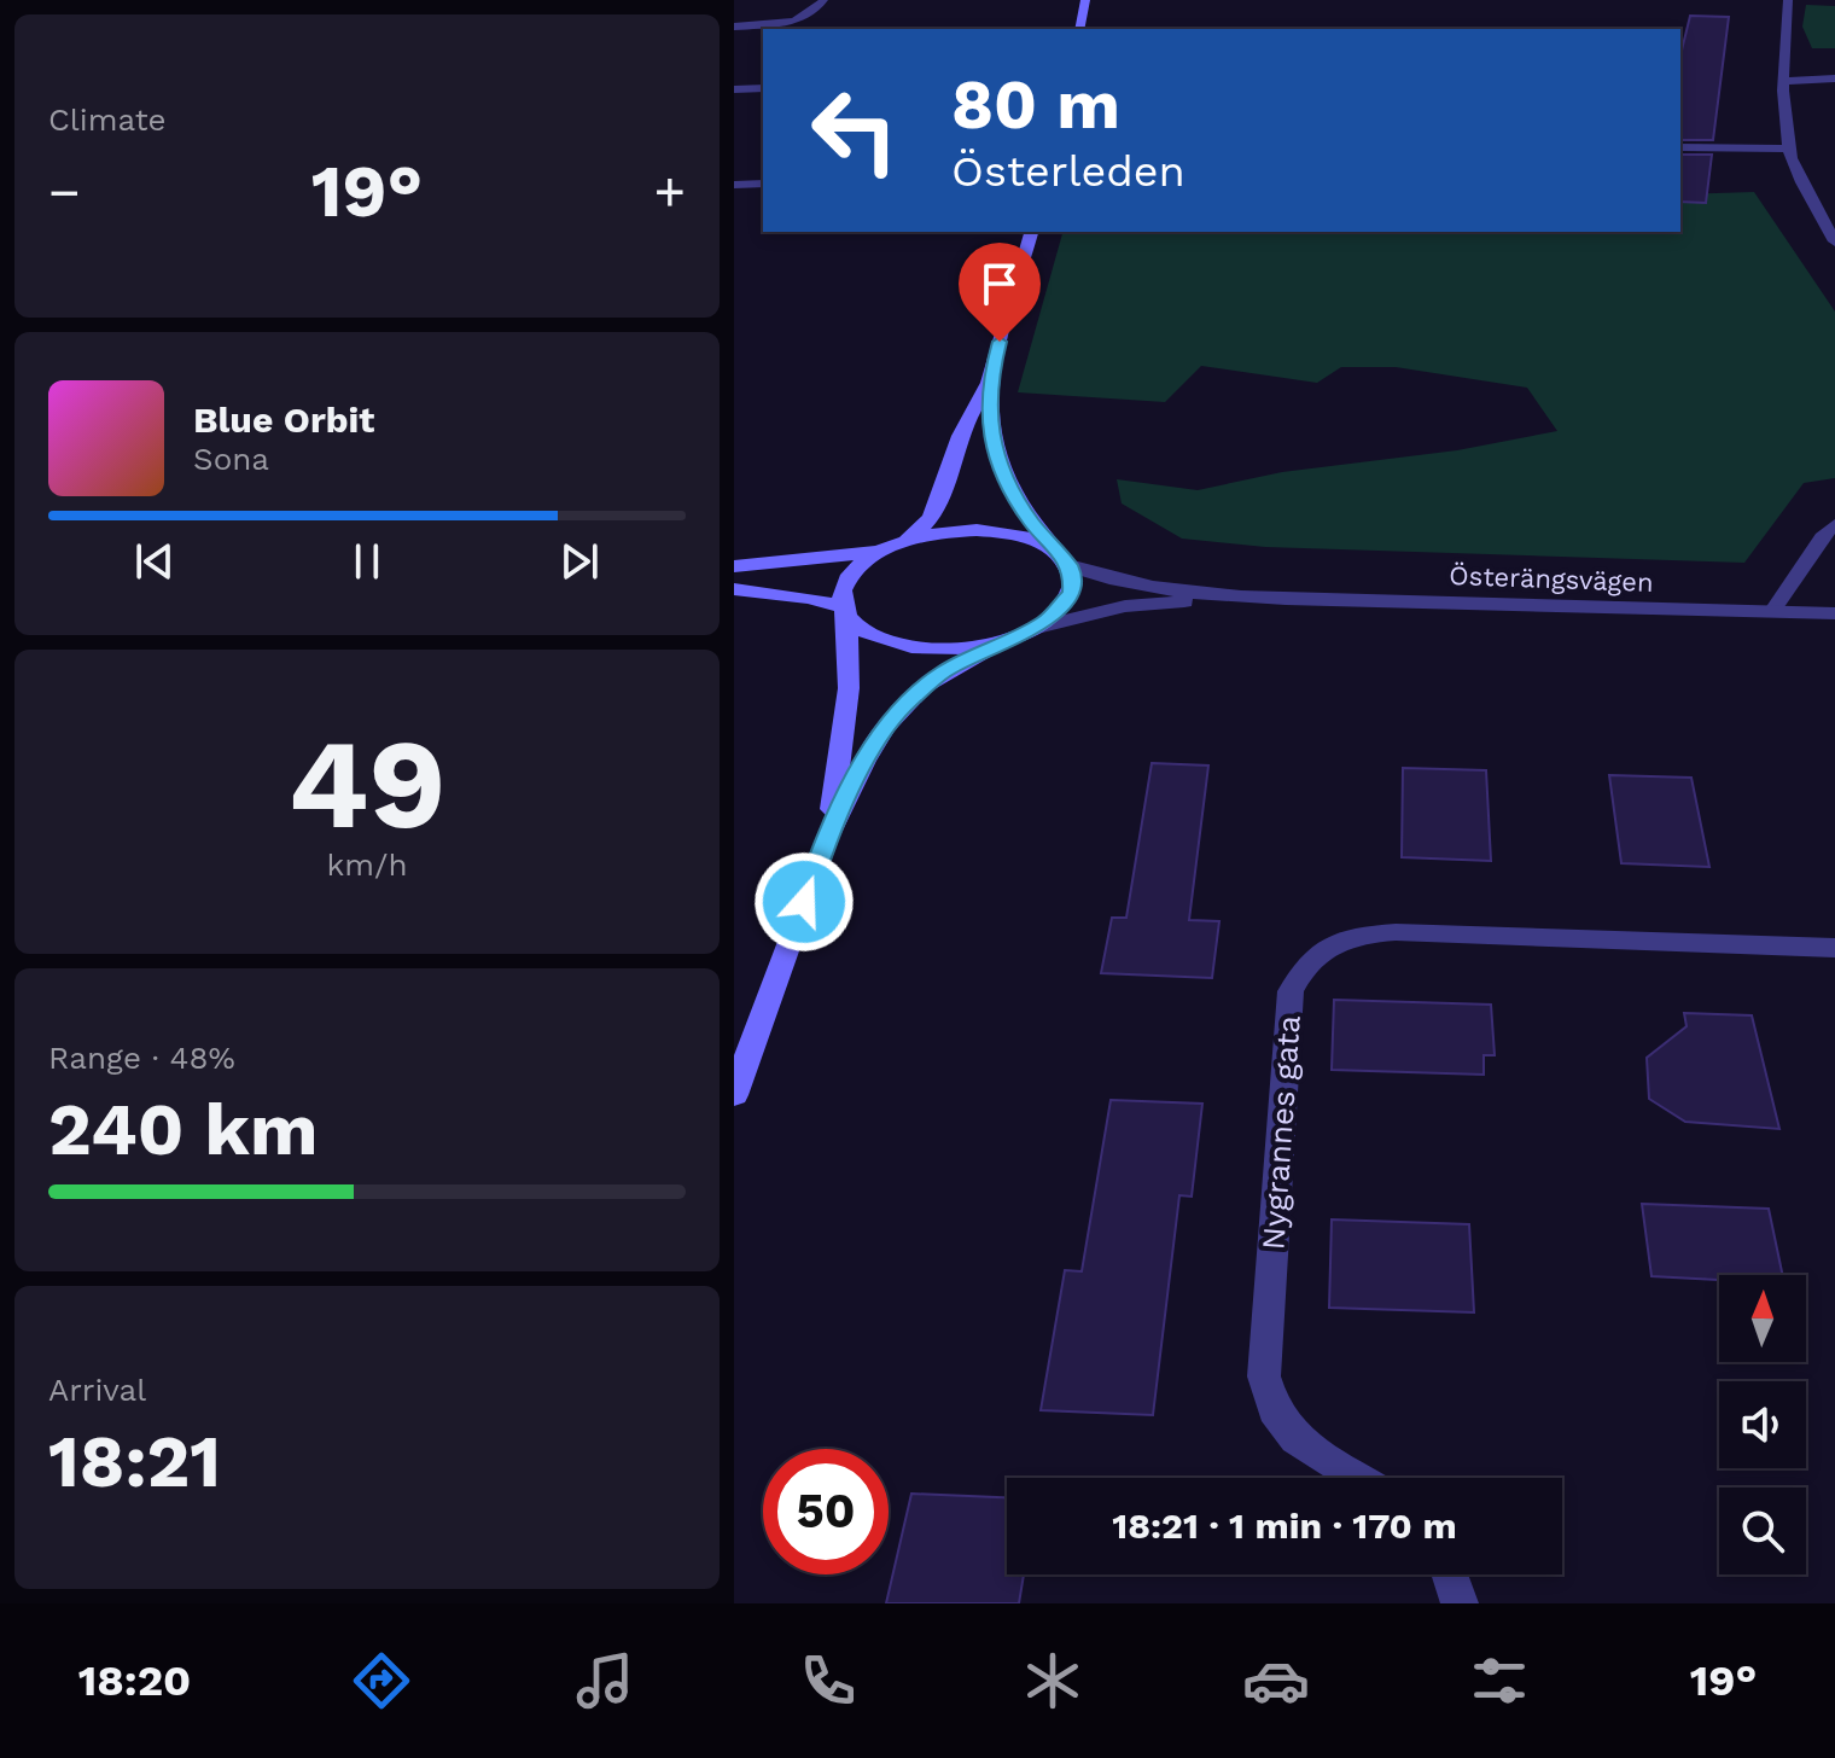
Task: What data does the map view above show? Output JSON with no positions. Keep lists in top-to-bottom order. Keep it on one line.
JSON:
{"streets":{"street":["Österängsvägen","Nygrannes gata"]},"north":"top","page":{"tile":["Climate",["49","km/h"],["Range · 48%","240 km"],["Arrival","18:21"]],"turn":["80 m","Österleden"],"heat":["−","19°","+"],"song":["Blue Orbit","Sona"],"limit":"50","trip":"18:21 · 1 min · 170 m","tabs":["18:20","19°"]}}
